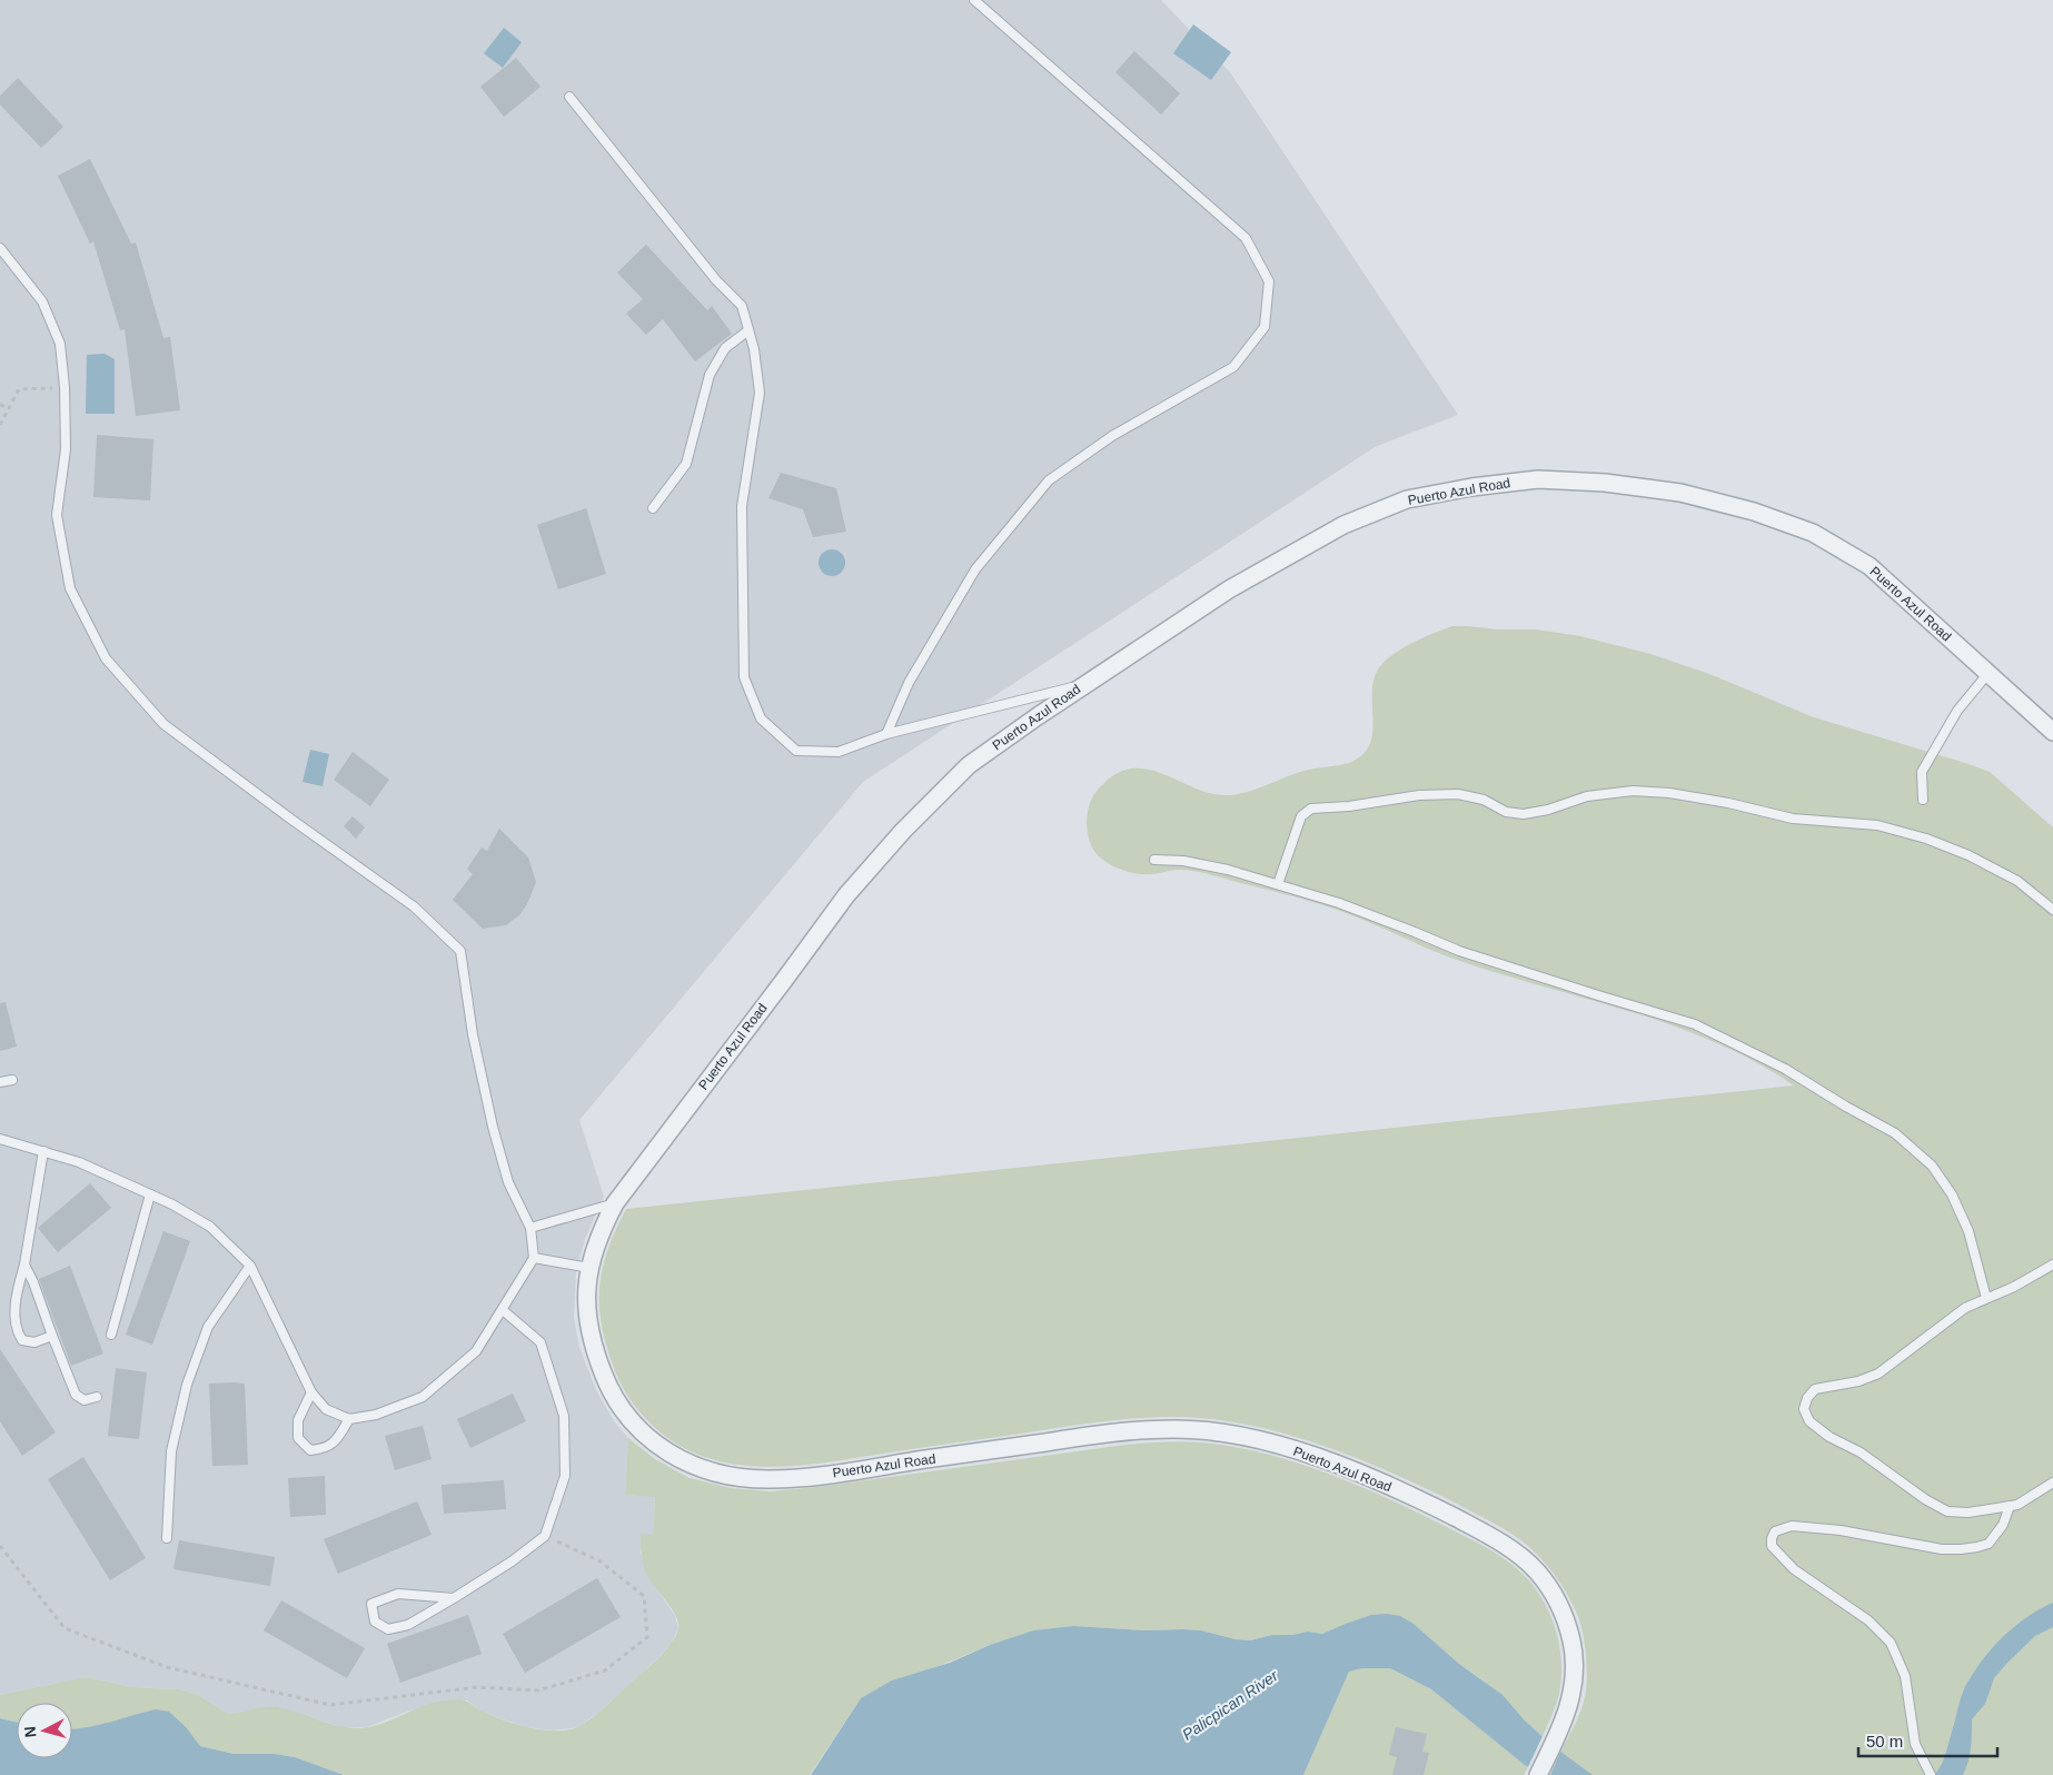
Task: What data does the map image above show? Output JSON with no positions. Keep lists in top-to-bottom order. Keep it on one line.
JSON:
{"streets":{"street":["Puerto Azul Road"]},"water":["Palicpican River"],"scale_bar":"50 m","north":"left"}
